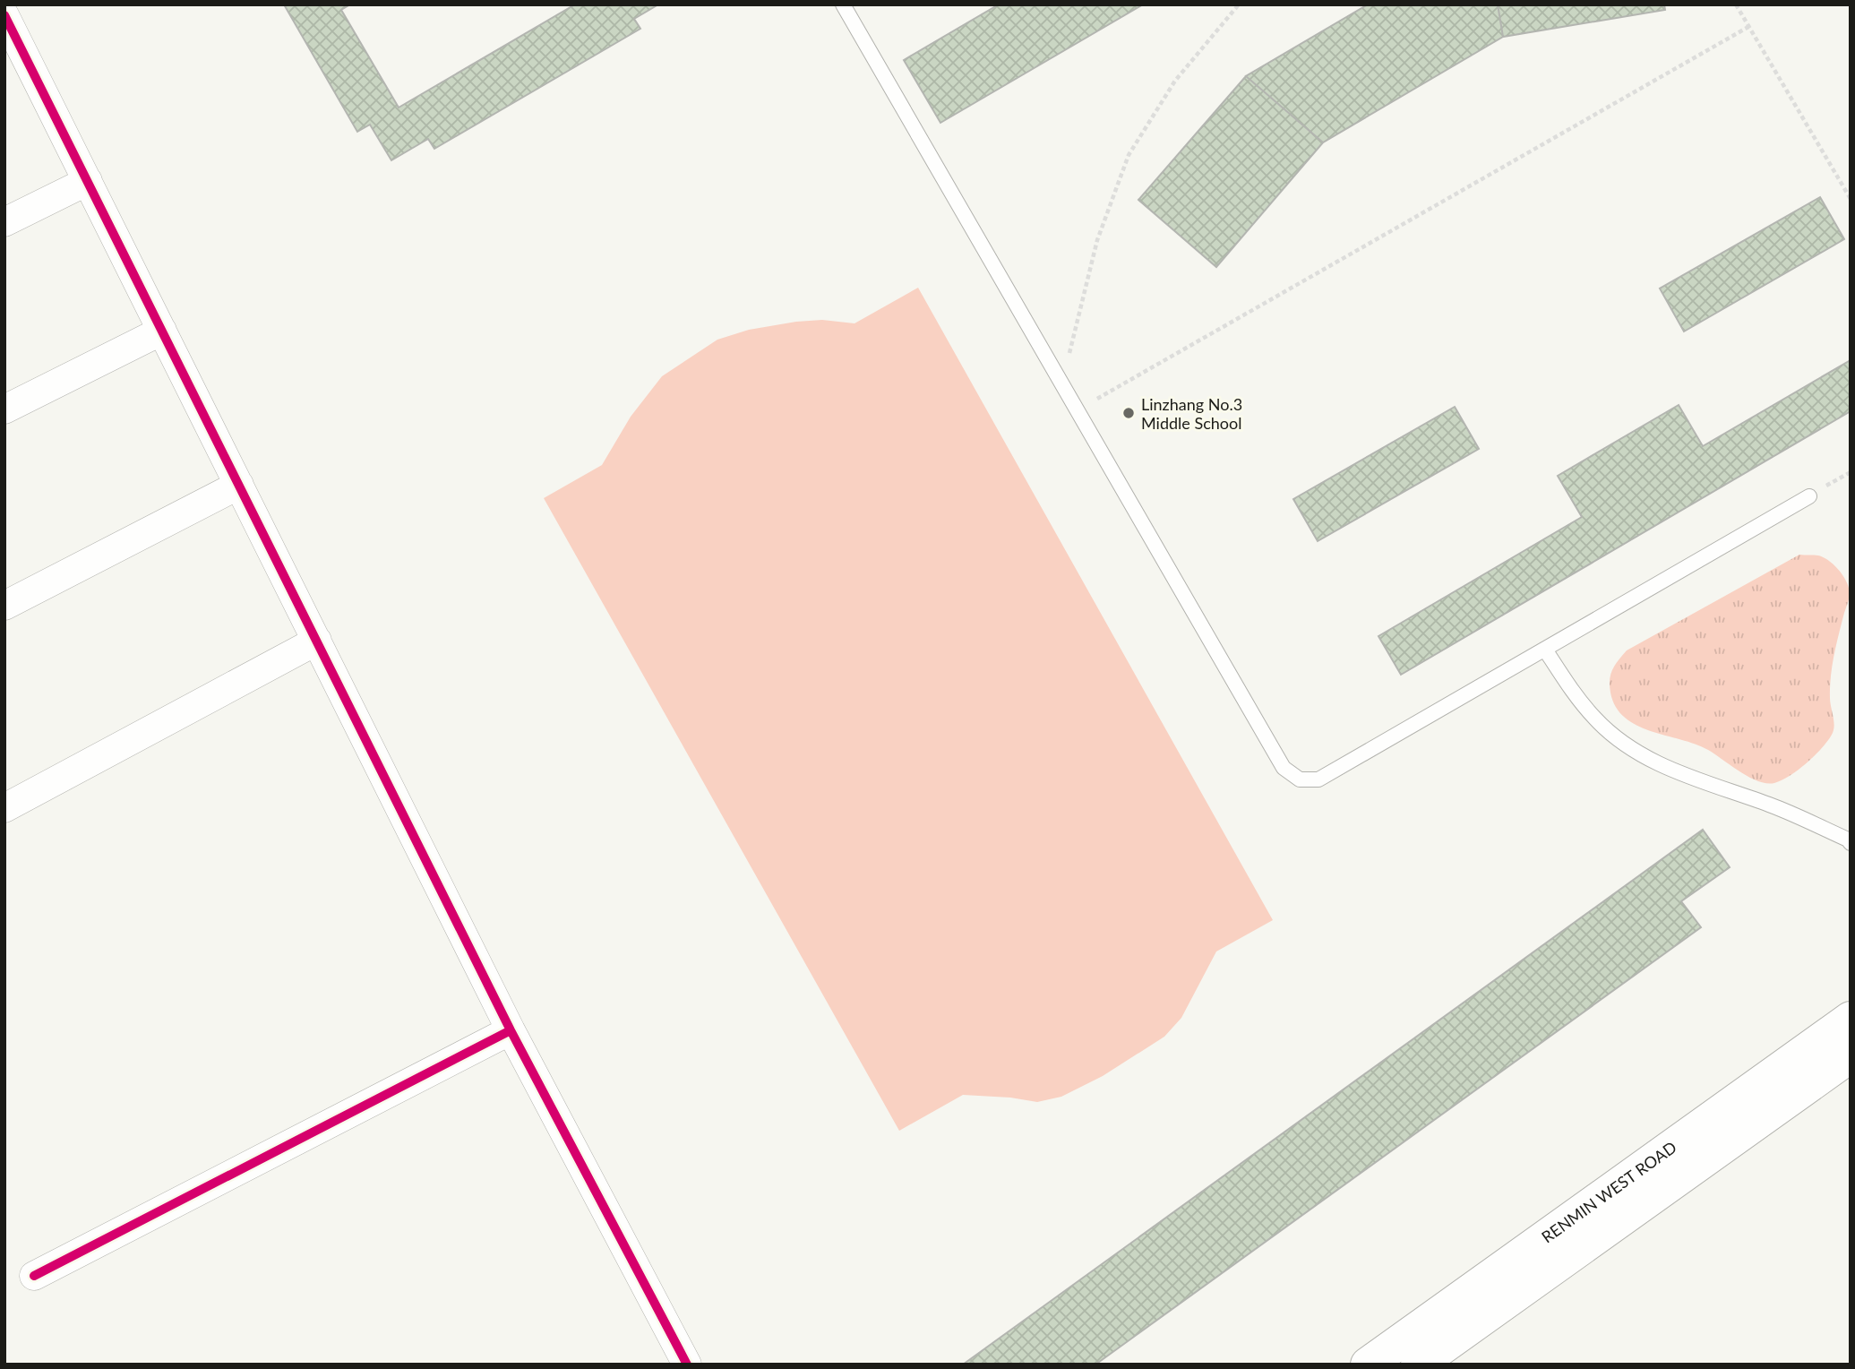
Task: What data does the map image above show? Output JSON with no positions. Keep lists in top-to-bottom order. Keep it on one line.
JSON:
{"streets":{"main road":["RENMIN WEST ROAD"]},"places":["Linzhang No.3 Middle School"]}
